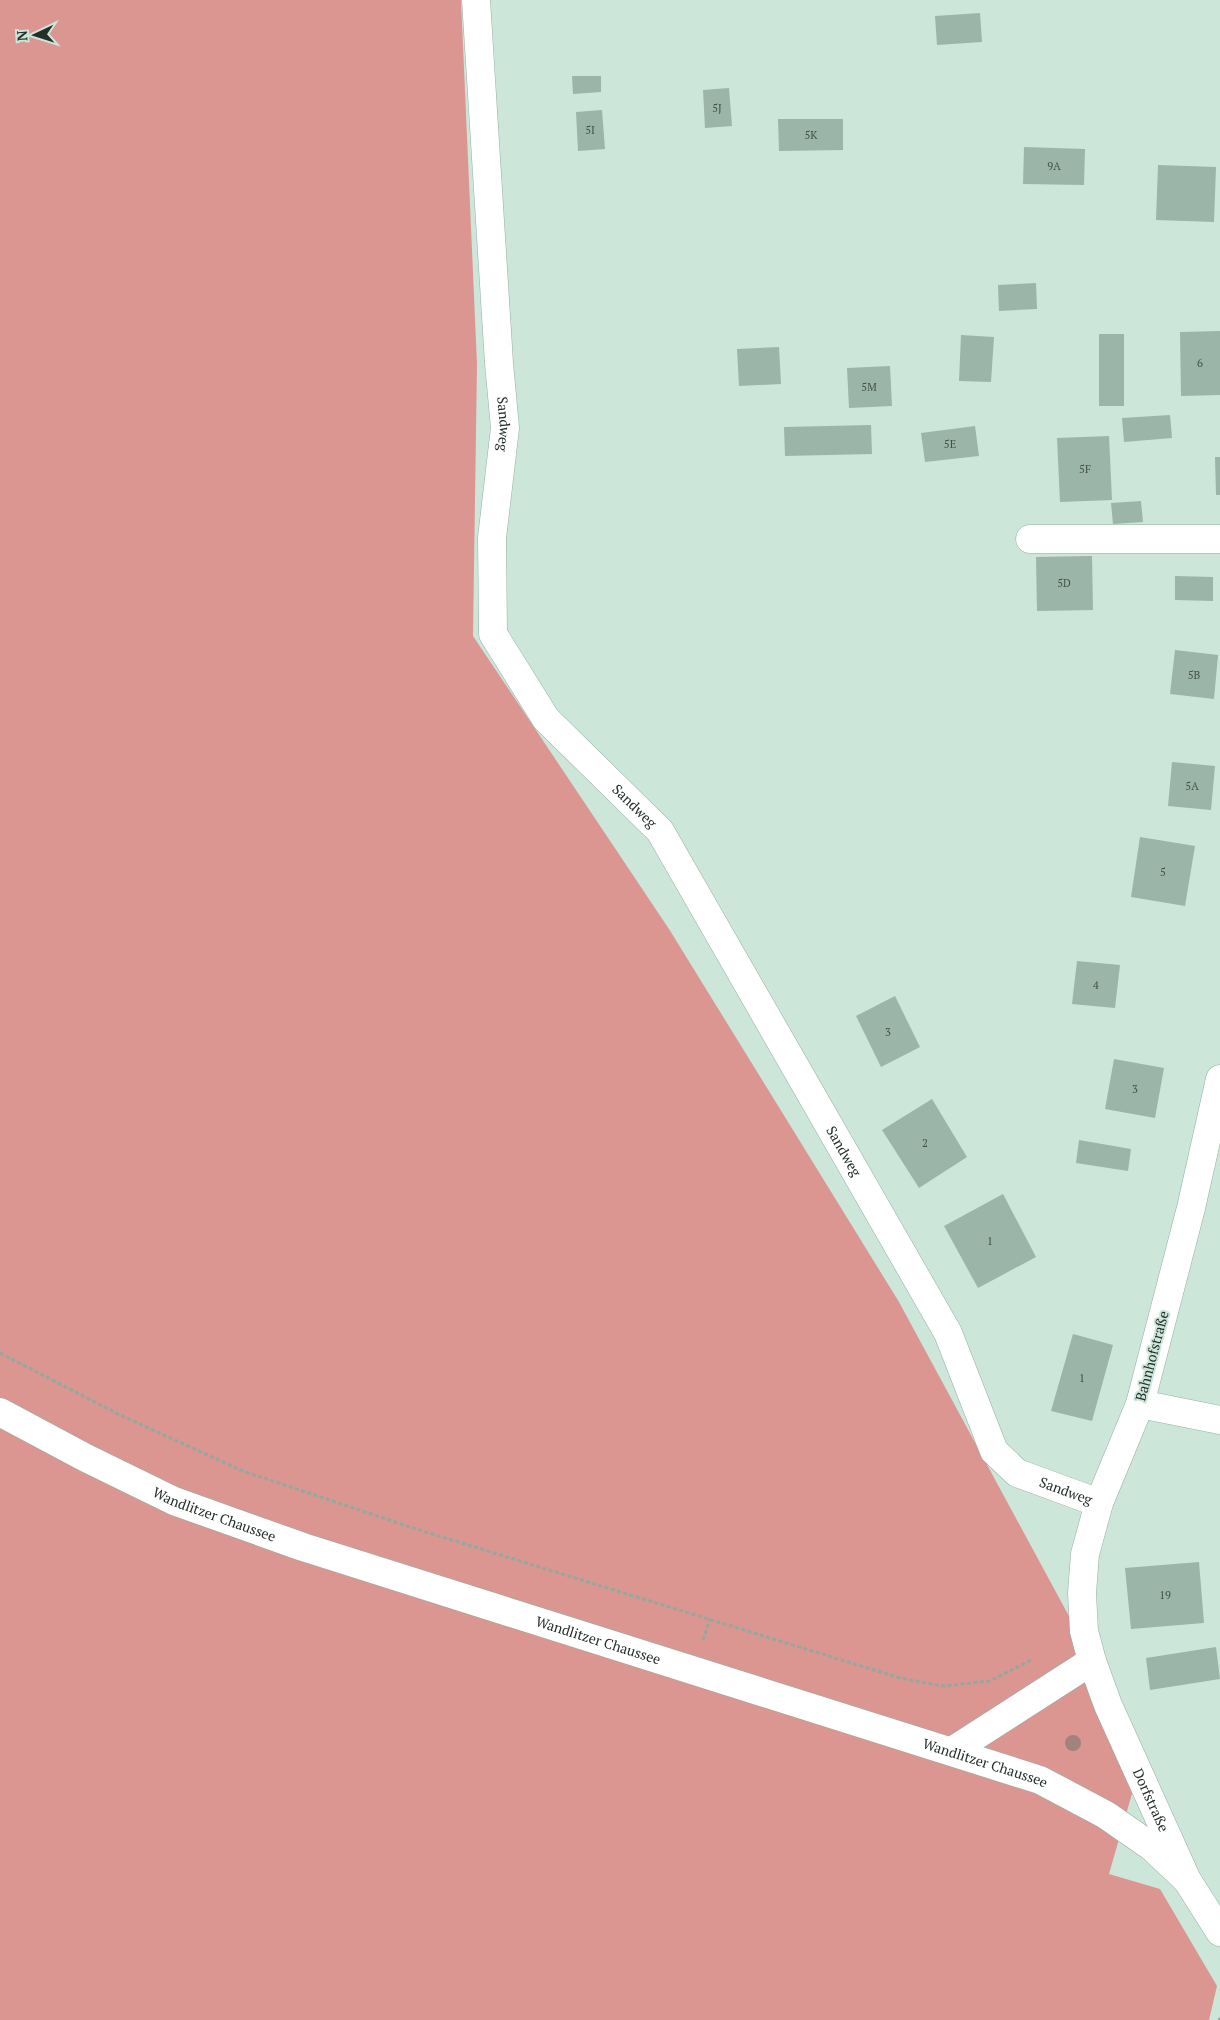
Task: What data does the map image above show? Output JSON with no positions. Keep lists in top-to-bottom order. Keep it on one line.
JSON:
{"streets":{"street":["Sandweg","Bahnhofstraße","Wandlitzer Chaussee","Dorfstraße"]},"crossings":[["Sandweg","Bahnhofstraße"],["Bahnhofstraße","Dorfstraße"],["Wandlitzer Chaussee","Dorfstraße"]],"house_numbers":["5J","5I","5K","9A","6","5M","5E","5F","5D","5B","5A","5","4","3","3","2","1","1","19"],"north":"left"}
